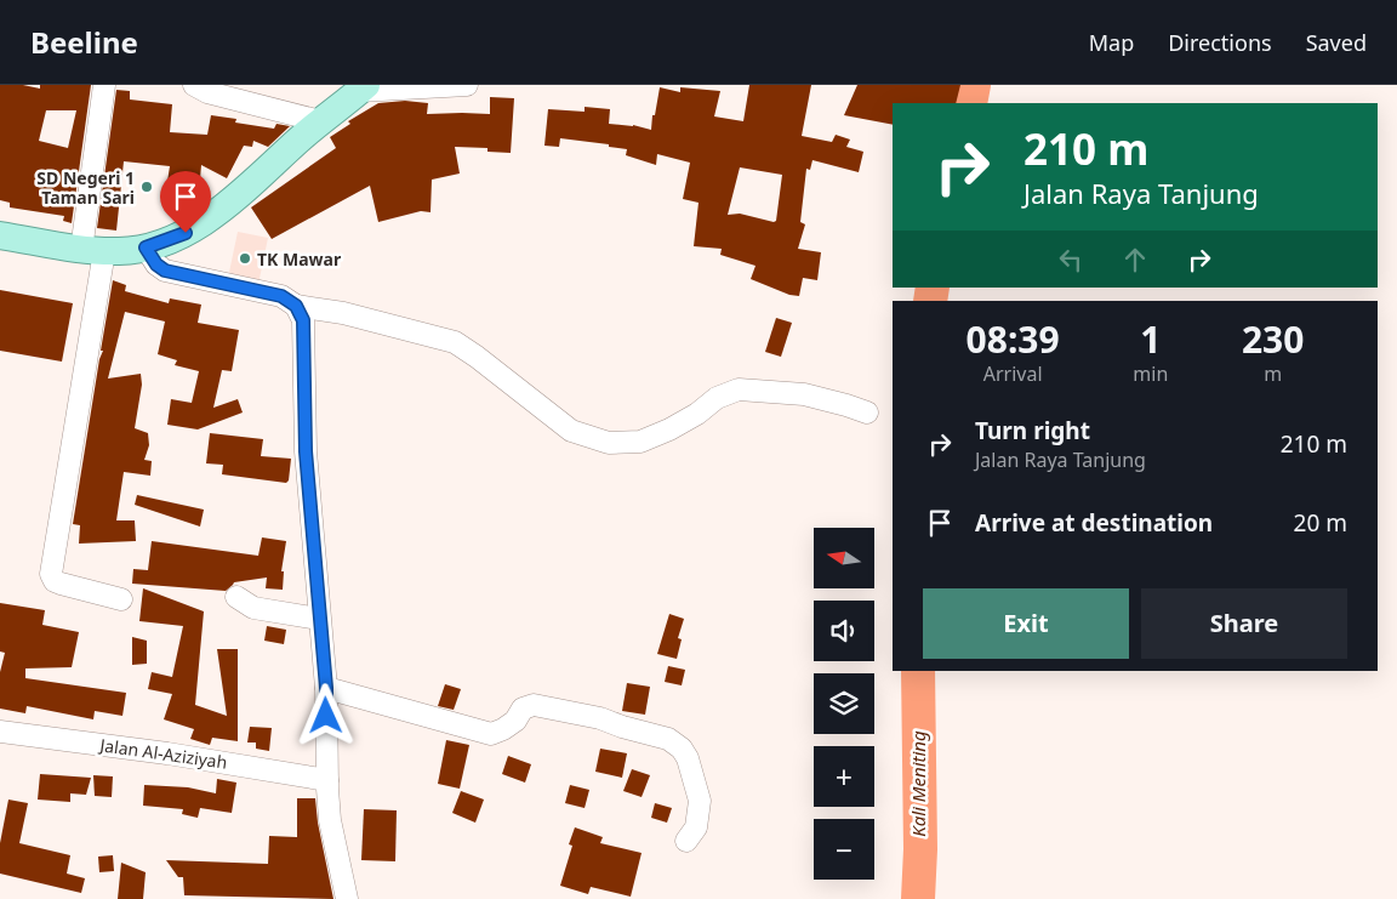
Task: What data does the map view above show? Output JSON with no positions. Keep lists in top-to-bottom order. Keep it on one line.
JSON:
{"streets":{"street":["Jalan Al-Aziziyah"]},"water":["Kali Meniting"],"places":["SD Negeri 1 Taman Sari","TK Mawar"],"north":"left","page":{"header":"Beeline","nav":["Map","Directions","Saved"],"turn":["210 m","Jalan Raya Tanjung"],"eta":["08:39","Arrival","1","min","230","m"],"list":[{"name":"Turn right","note":"Jalan Raya Tanjung","value":"210 m"},{"name":"Arrive at destination","value":"20 m"}],"map_buttons":["+","−"],"buttons":["Exit","Share"]}}
